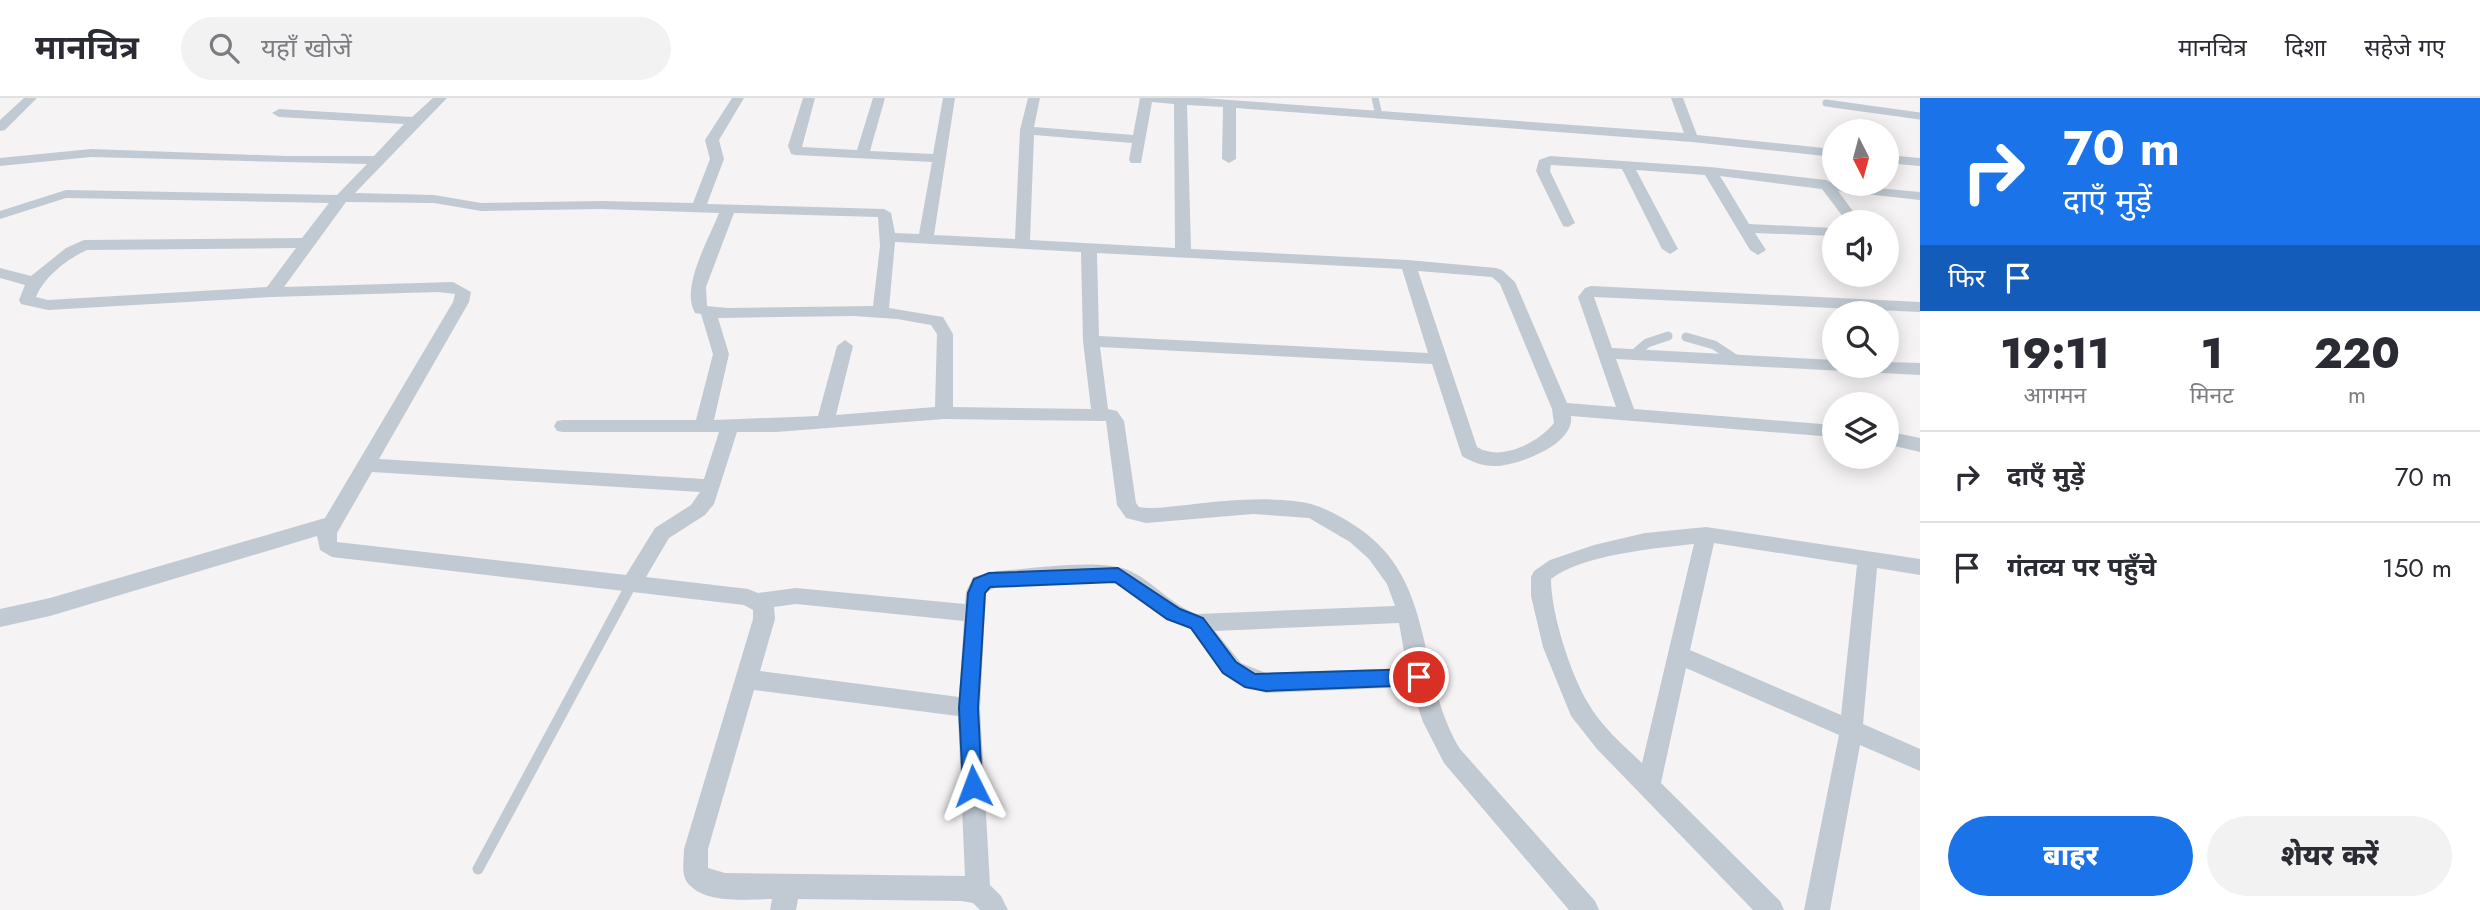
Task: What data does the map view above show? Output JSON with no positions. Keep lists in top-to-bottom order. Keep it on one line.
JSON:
{"north":"bottom","page":{"header":"मानचित्र","search":"यहाँ खोजें","nav":["मानचित्र","दिशा","सहेजे गए"],"turn":["70 m","दाएँ मुड़ें"],"then":"फिर","eta":["19:11","आगमन","1","मिनट","220","m"],"list":[{"name":"दाएँ मुड़ें","value":"70 m"},{"name":"गंतव्य पर पहुँचे","value":"150 m"}],"buttons":["बाहर","शेयर करें"]}}
